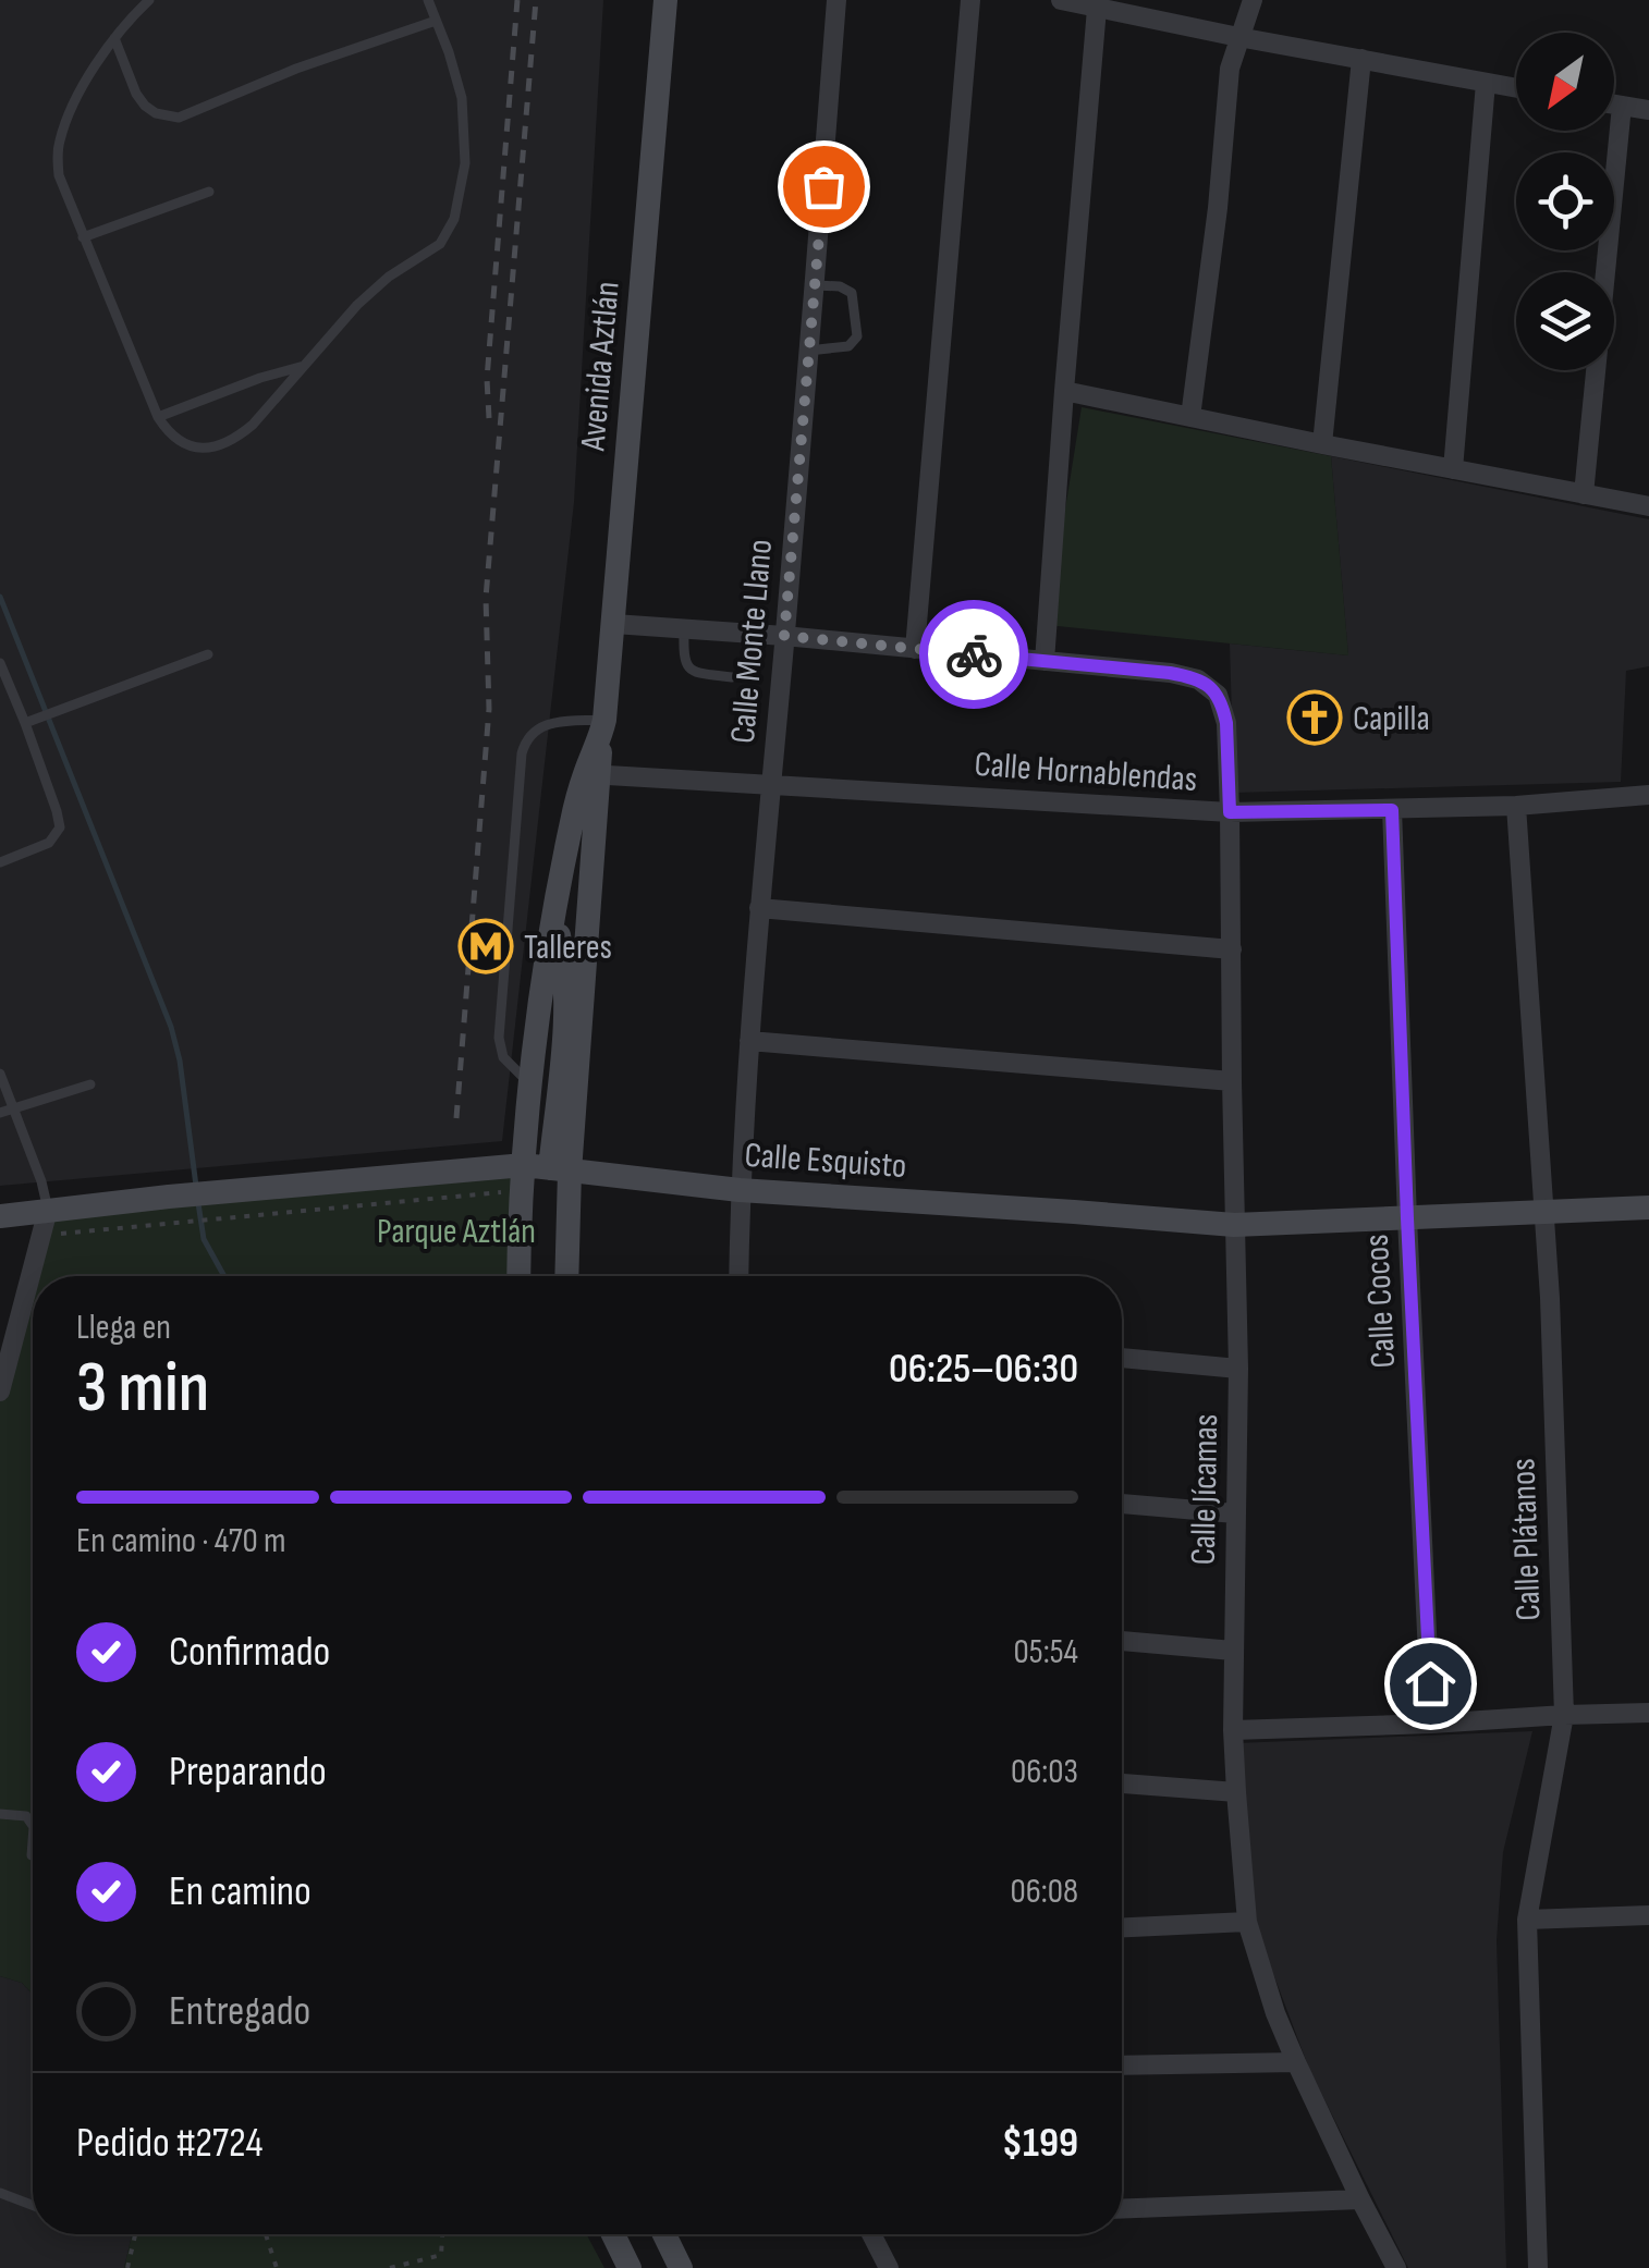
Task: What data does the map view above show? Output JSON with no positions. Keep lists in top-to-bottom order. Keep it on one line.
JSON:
{"streets":{"main road":["Avenida Aztlán","Calle Esquisto"],"street":["Calle Monte Llano","Calle Hornablendas","Calle Cocos","Calle Jícamas","Calle Plátanos"]},"crossings":[["Avenida Aztlán","Calle Hornablendas"],["Avenida Aztlán","Calle Esquisto"],["Calle Monte Llano","Calle Hornablendas"],["Calle Monte Llano","Calle Esquisto"],["Calle Hornablendas","Calle Cocos"],["Calle Hornablendas","Calle Jícamas"],["Calle Hornablendas","Calle Plátanos"],["Calle Esquisto","Calle Cocos"],["Calle Esquisto","Calle Jícamas"],["Calle Esquisto","Calle Plátanos"]],"parks":["Parque Aztlán"],"places":{"church":["Capilla"],"metro station":["Talleres"]},"north":"bottom left","page":{"heading":["3 min","Llega en","06:25–06:30"],"panel":["Pedido #2724","$199"],"bar":"En camino · 470 m","list":[["Confirmado","05:54"],["Preparando","06:03"],["En camino","06:08"],"Entregado"]}}
